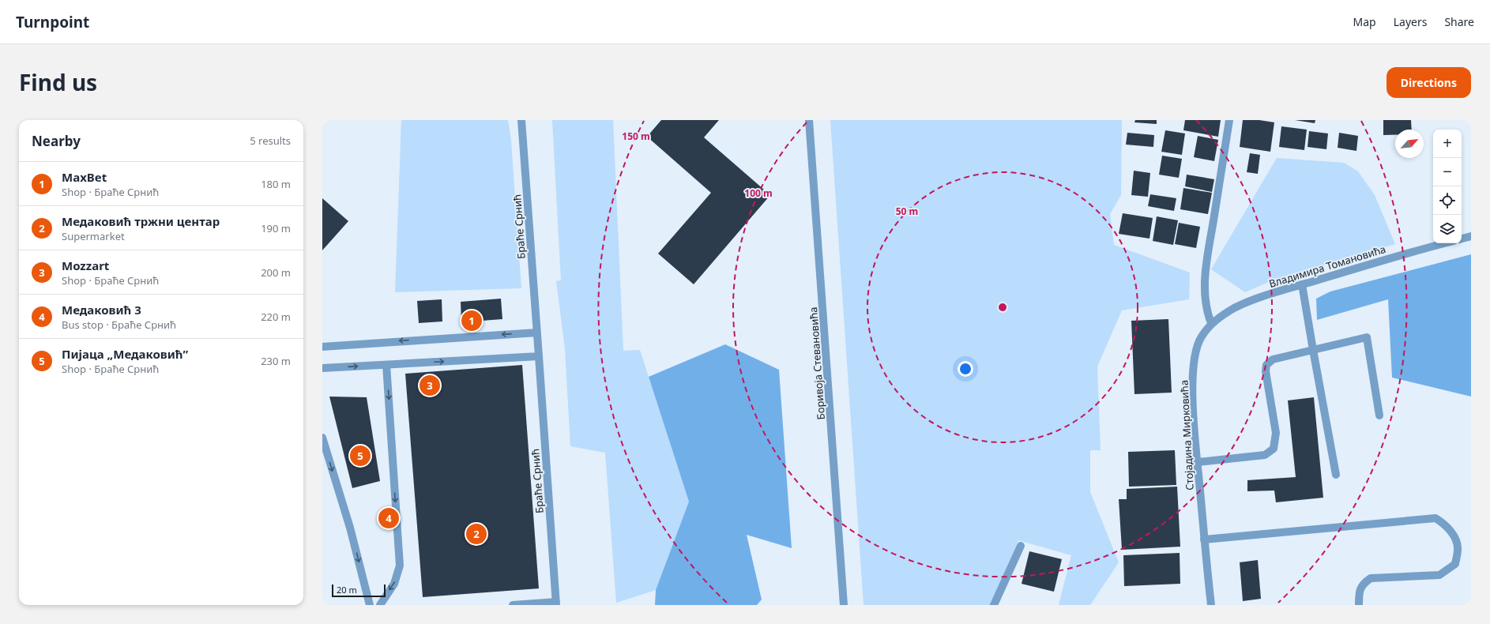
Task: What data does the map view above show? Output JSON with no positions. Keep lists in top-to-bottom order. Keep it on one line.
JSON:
{"streets":{"street":["Браће Срнић","Владимира Томановића","Боривоја Стевановића","Стојадина Мирковића"]},"crossings":[["Владимира Томановића","Стојадина Мирковића"]],"scale_bar":"20 m","north":"top right","page":{"header":"Turnpoint","nav":["Map","Layers","Share"],"title":"Find us","buttons":"Directions","heading":["Nearby","5 results"],"map_buttons":["+","−"],"list":[{"mark":"1","name":"MaxBet","note":"Shop · Браће Срнић","value":"180 m"},{"mark":"2","name":"Медаковић тржни центар","note":"Supermarket","value":"190 m"},{"mark":"3","name":"Mozzart","note":"Shop · Браће Срнић","value":"200 m"},{"mark":"4","name":"Медаковић 3","note":"Bus stop · Браће Срнић","value":"220 m"},{"mark":"5","name":"Пијаца „Медаковић”","note":"Shop · Браће Срнић","value":"230 m"}],"pins":["1","3","5","4","2"],"scale":"20 m"},"rings":["150 m","100 m","50 m"]}
